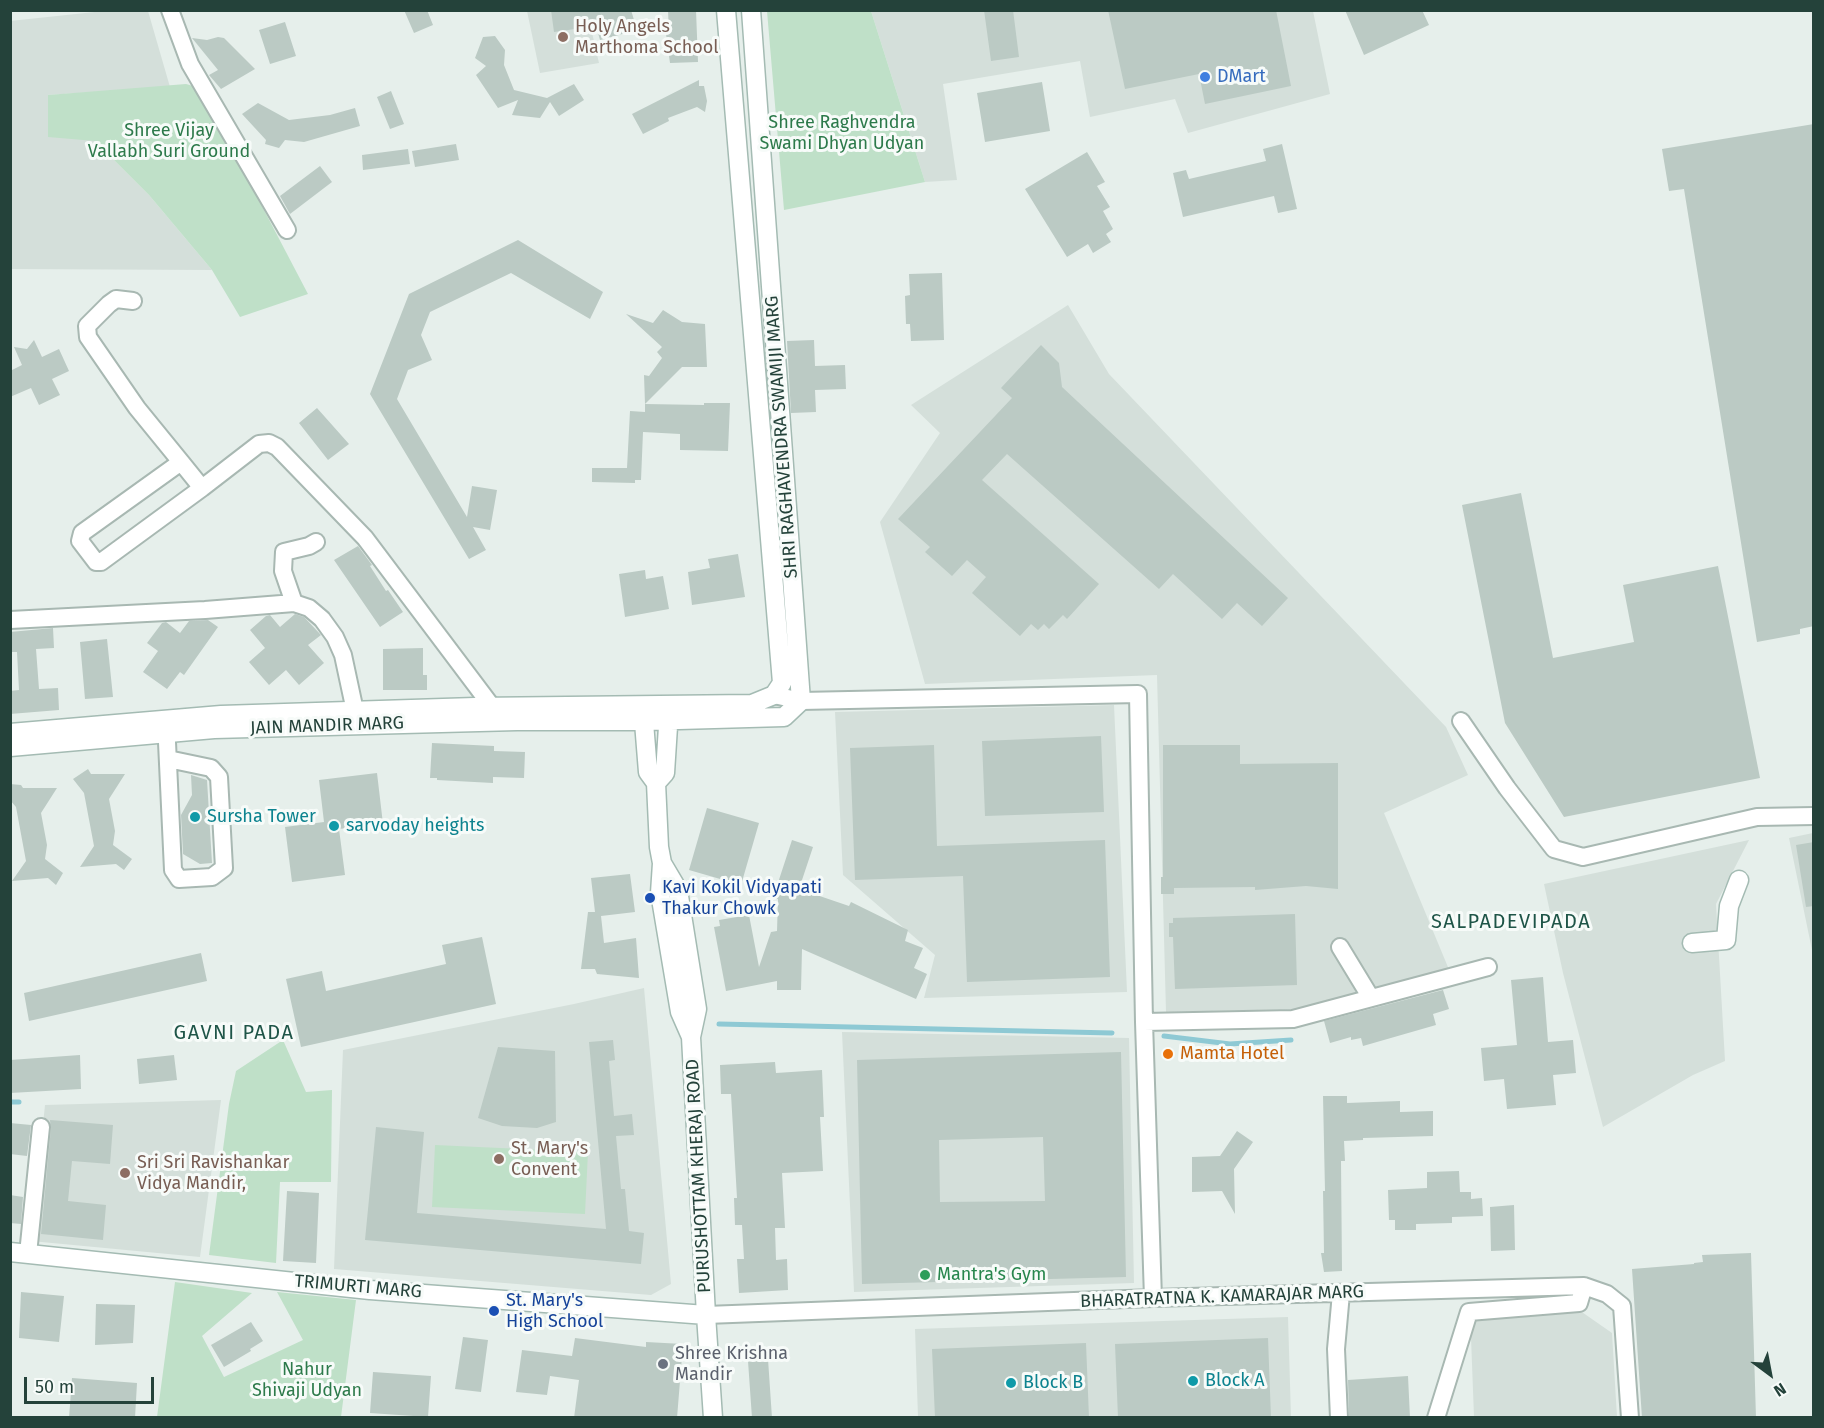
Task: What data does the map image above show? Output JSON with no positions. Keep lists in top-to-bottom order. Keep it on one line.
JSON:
{"streets":{"street":["SHRI RAGHAVENDRA SWAMIJI MARG","JAIN MANDIR MARG","PURUSHOTTAM KHERAJ ROAD","TRIMURTI MARG","BHARATRATNA K. KAMARAJAR MARG"]},"crossings":[["JAIN MANDIR MARG","PURUSHOTTAM KHERAJ ROAD"],["PURUSHOTTAM KHERAJ ROAD","TRIMURTI MARG"],["PURUSHOTTAM KHERAJ ROAD","BHARATRATNA K. KAMARAJAR MARG"],["TRIMURTI MARG","BHARATRATNA K. KAMARAJAR MARG"]],"districts":["SALPADEVIPADA","GAVNI PADA"],"parks":["Shree Raghvendra Swami Dhyan Udyan","Shree Vijay Vallabh Suri Ground","Nahur Shivaji Udyan"],"places":["Holy Angels Marthoma School","DMart","Sursha Tower","sarvoday heights","Kavi Kokil Vidyapati Thakur Chowk","Mamta Hotel","St. Mary's Convent","Sri Sri Ravishankar Vidya Mandir,","Mantra's Gym","St. Mary's High School","Shree Krishna Mandir","Block A","Block B"],"scale_bar":"50 m","north":"bottom right"}
